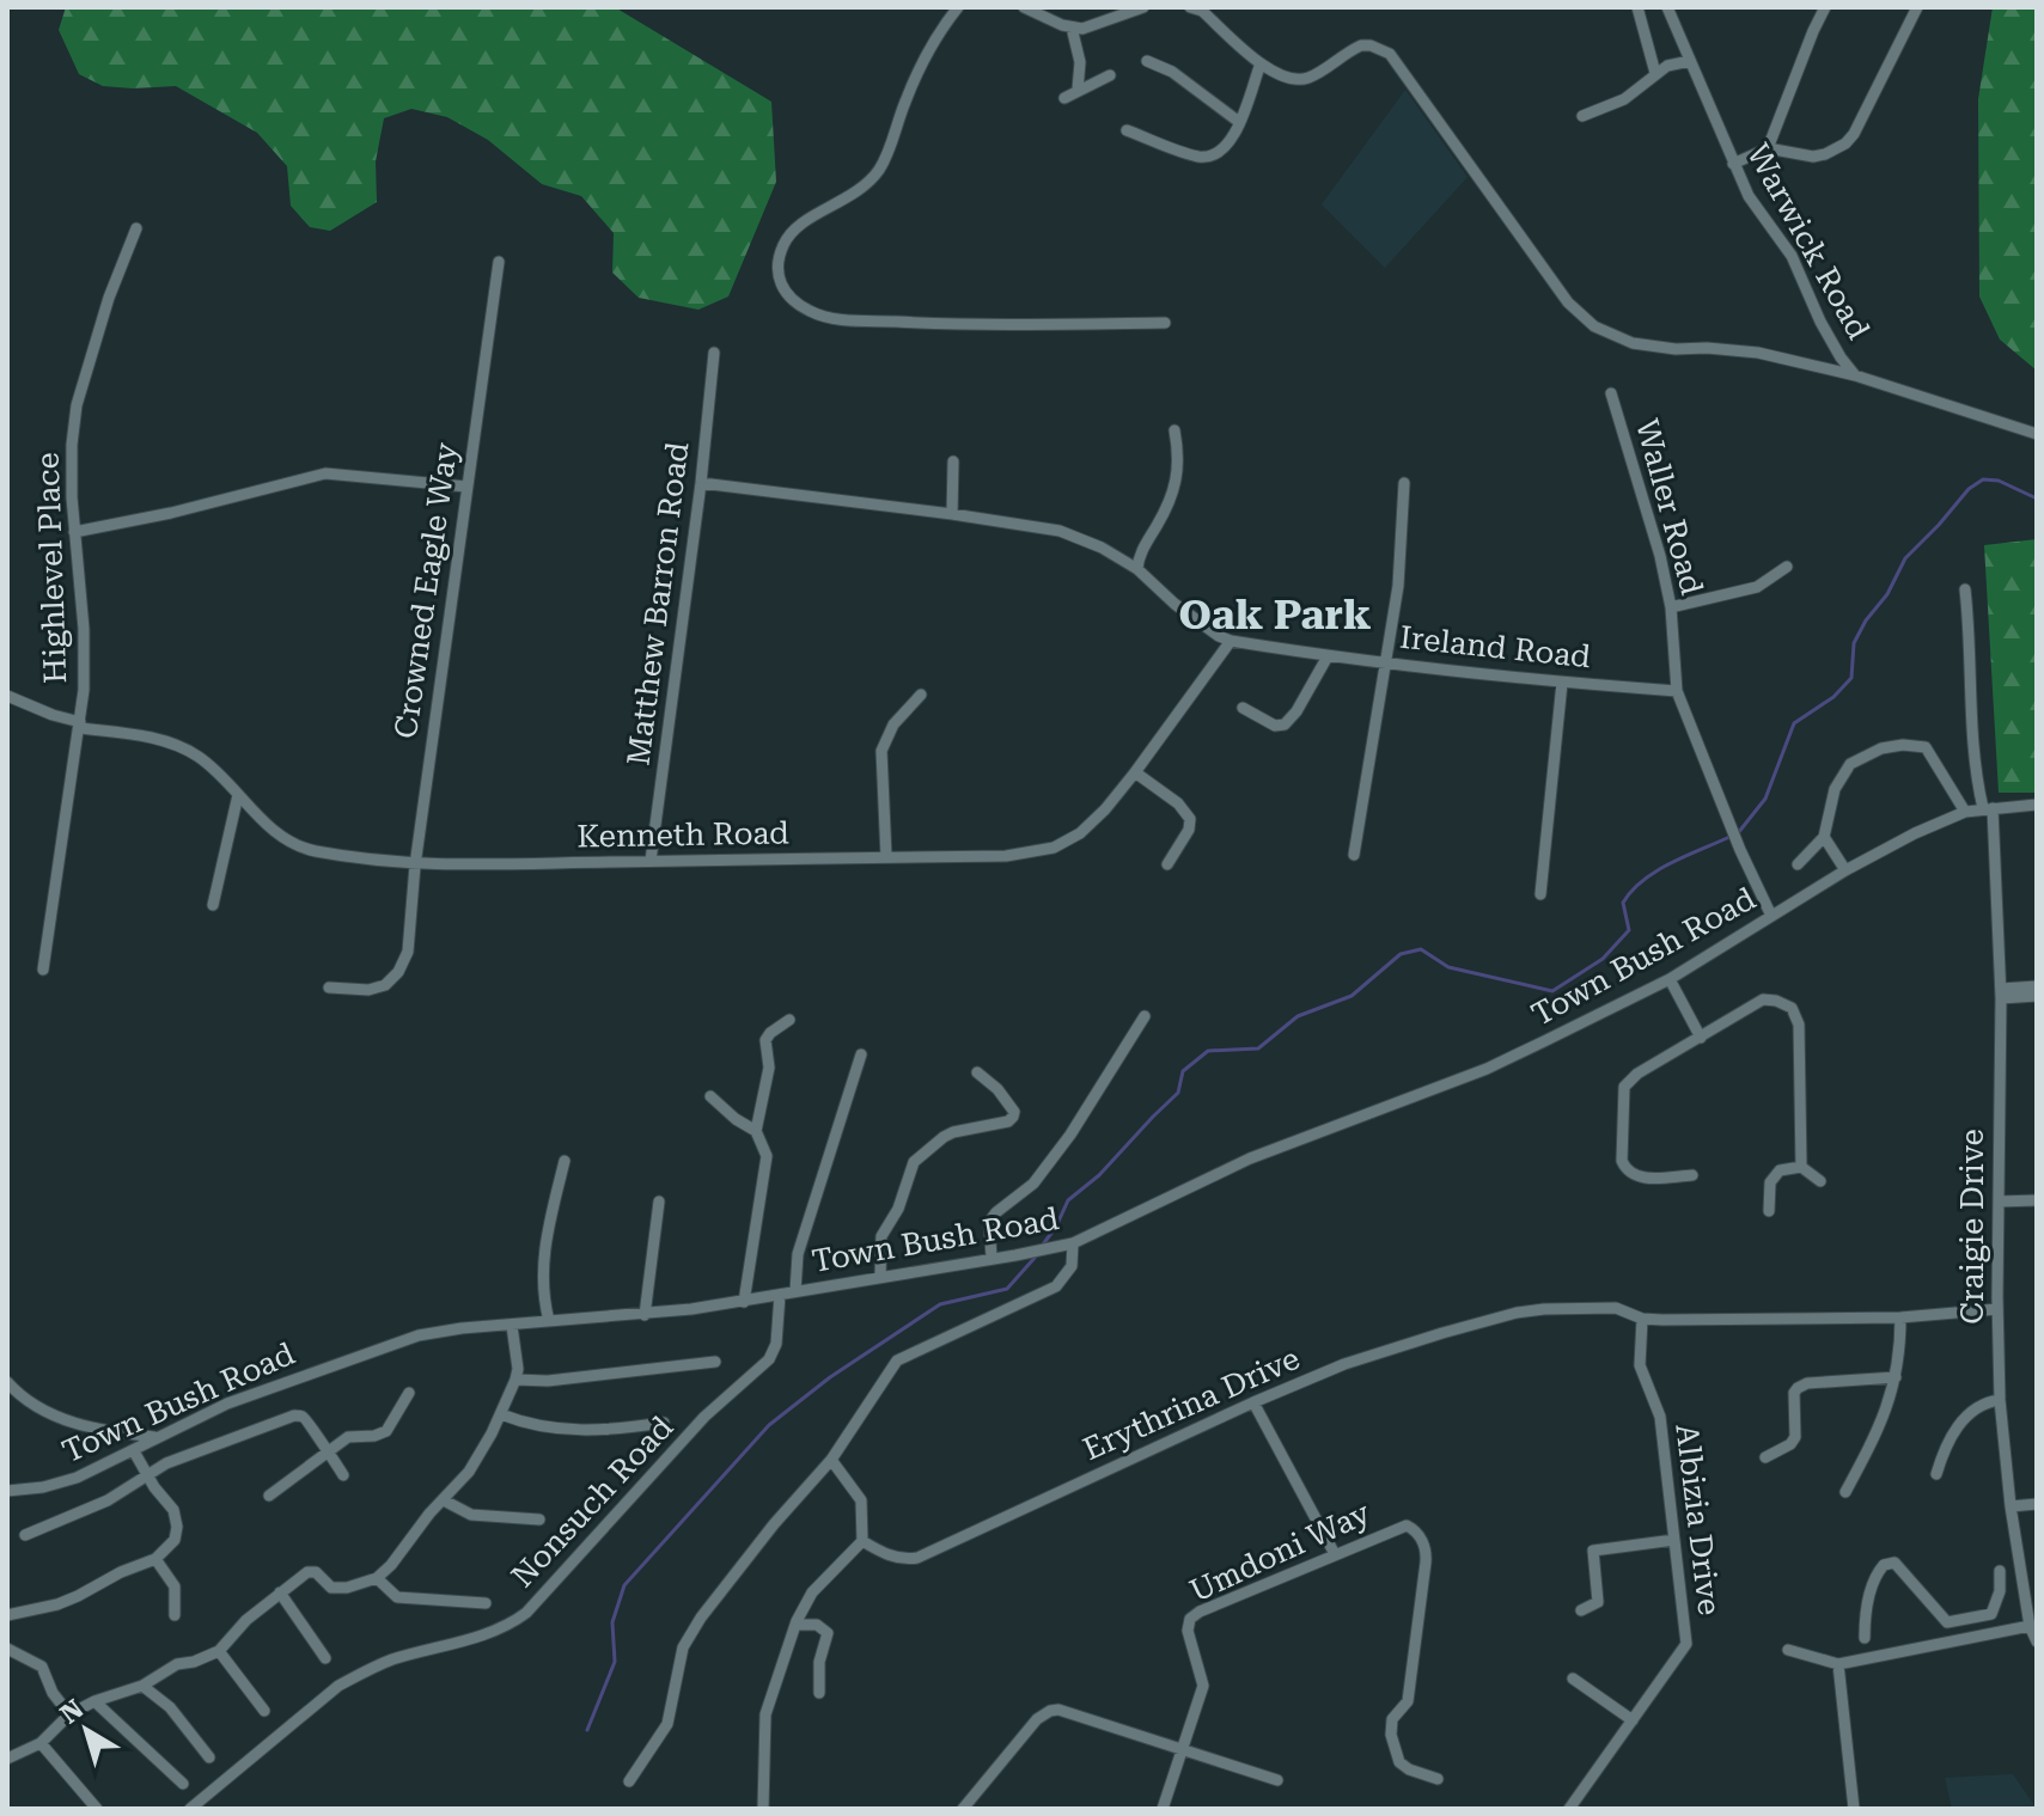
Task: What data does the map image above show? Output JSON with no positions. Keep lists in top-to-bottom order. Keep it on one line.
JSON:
{"streets":{"street":["Warwick Road","Waller Road","Highlevel Place","Crowned Eagle Way","Matthew Barron Road","Ireland Road","Kenneth Road","Town Bush Road","Craigie Drive","Erythrina Drive","Nonsuch Road","Albizia Drive","Umdoni Way"]},"crossings":[["Waller Road","Ireland Road"],["Highlevel Place","Kenneth Road"],["Crowned Eagle Way","Kenneth Road"],["Matthew Barron Road","Ireland Road"],["Matthew Barron Road","Kenneth Road"],["Ireland Road","Kenneth Road"],["Town Bush Road","Craigie Drive"],["Town Bush Road","Nonsuch Road"],["Craigie Drive","Erythrina Drive"],["Erythrina Drive","Albizia Drive"]],"districts":["Oak Park"],"north":"top left"}
